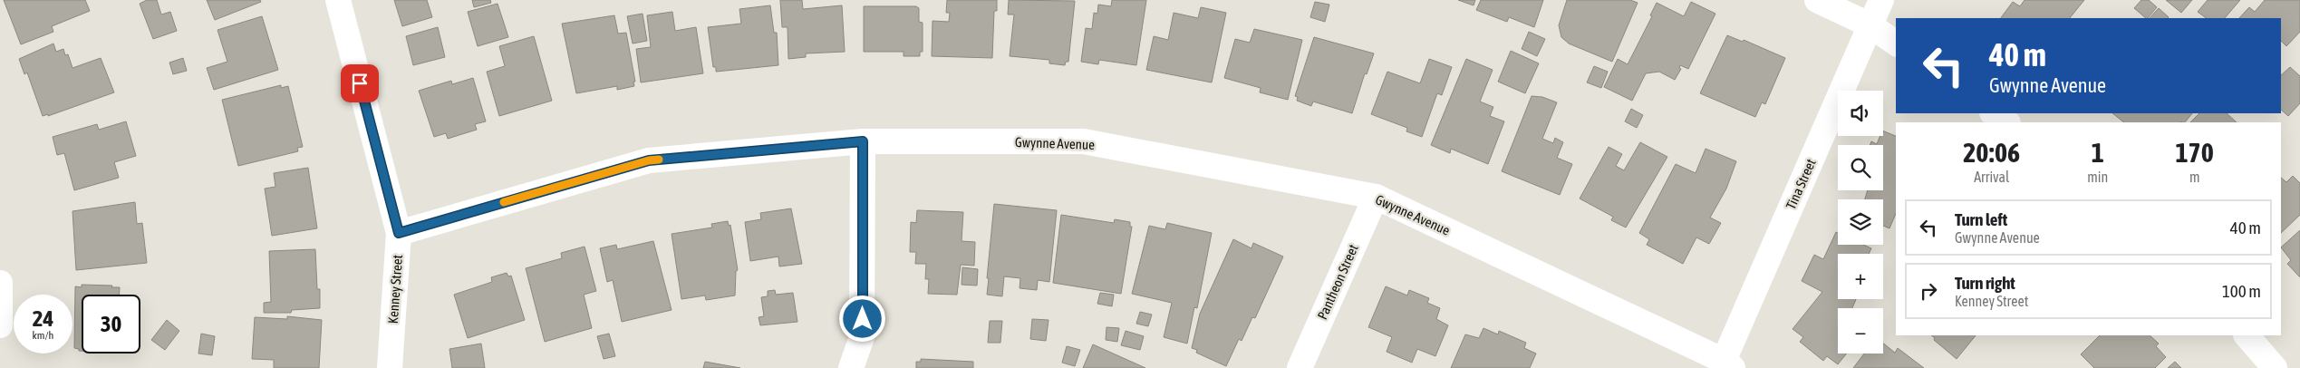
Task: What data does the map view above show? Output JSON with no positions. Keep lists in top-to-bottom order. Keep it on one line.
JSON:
{"streets":{"street":["Gwynne Avenue","Tina Street","Pantheon Street","Kenney Street"]},"crossings":[["Gwynne Avenue","Tina Street"],["Gwynne Avenue","Pantheon Street"],["Gwynne Avenue","Kenney Street"]],"page":{"turn":["40 m","Gwynne Avenue"],"map_buttons":["+","−"],"eta":["20:06","Arrival","1","min","170","m"],"list":[{"name":"Turn left","note":"Gwynne Avenue","value":"40 m"},{"name":"Turn right","note":"Kenney Street","value":"100 m"}],"speed":"24 km/h","limit":"30"}}
